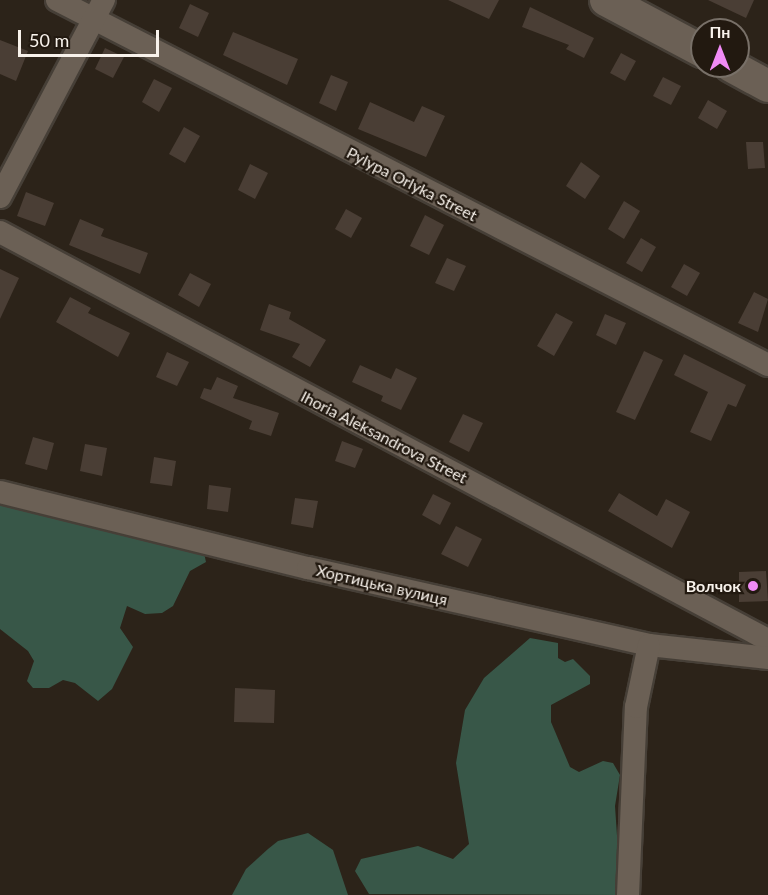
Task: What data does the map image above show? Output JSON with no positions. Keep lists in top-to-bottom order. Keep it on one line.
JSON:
{"streets":{"street":["Pylypa Orlyka Street","Ihoria Aleksandrova Street","Хортицька вулиця"]},"places":["Волчок"],"scale_bar":"50 m","north":"top"}
